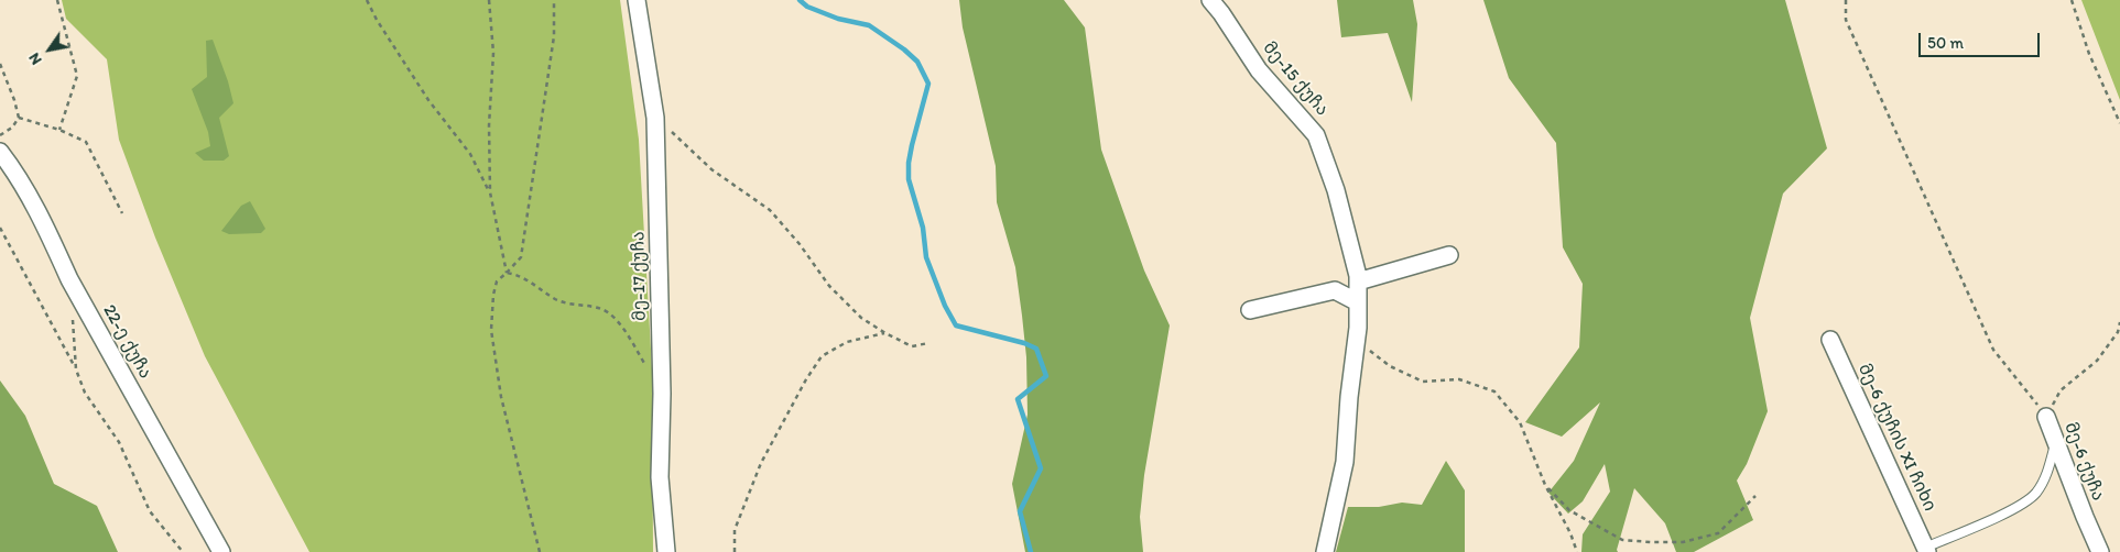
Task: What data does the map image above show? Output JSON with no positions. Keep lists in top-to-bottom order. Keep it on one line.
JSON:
{"streets":{"street":["მე-15 ქუჩა","მე-17 ქუჩა","22-ე ქუჩა","მე-6 ქუჩის XI ჩიხი","მე-6 ქუჩა"]},"scale_bar":"50 m","north":"bottom left"}
